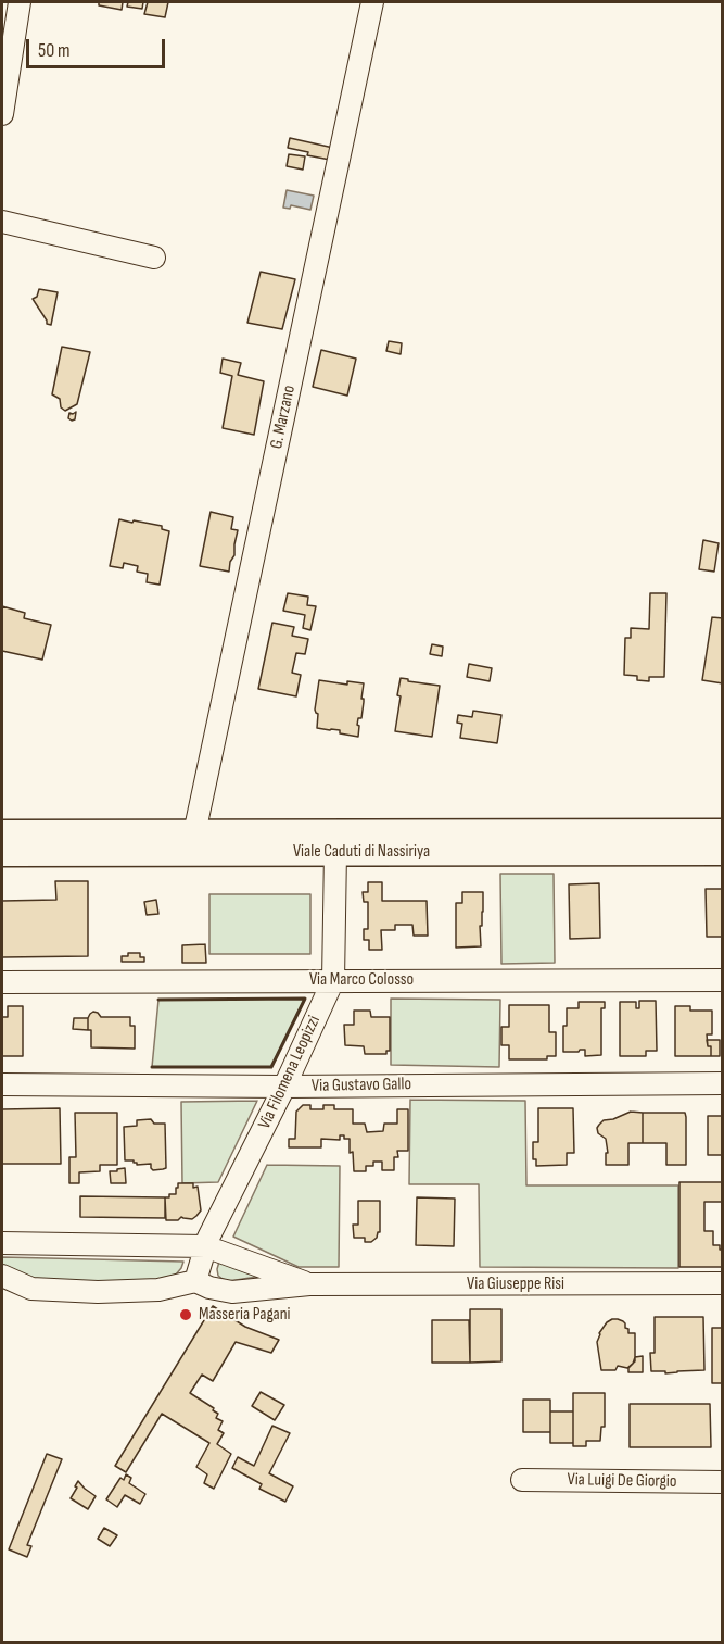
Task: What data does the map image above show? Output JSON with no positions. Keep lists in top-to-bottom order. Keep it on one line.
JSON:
{"streets":{"main road":["Viale Caduti di Nassiriya"],"street":["G. Marzano","Via Marco Colosso","Via Filomena Leopizzi","Via Gustavo Gallo","Via Giuseppe Risi","Via Luigi De Giorgio"]},"crossings":[["G. Marzano","Viale Caduti di Nassiriya"],["Viale Caduti di Nassiriya","Via Filomena Leopizzi"],["Via Marco Colosso","Via Filomena Leopizzi"],["Via Filomena Leopizzi","Via Gustavo Gallo"],["Via Filomena Leopizzi","Via Giuseppe Risi"]],"places":["Masseria Pagani"],"scale_bar":"50 m"}
